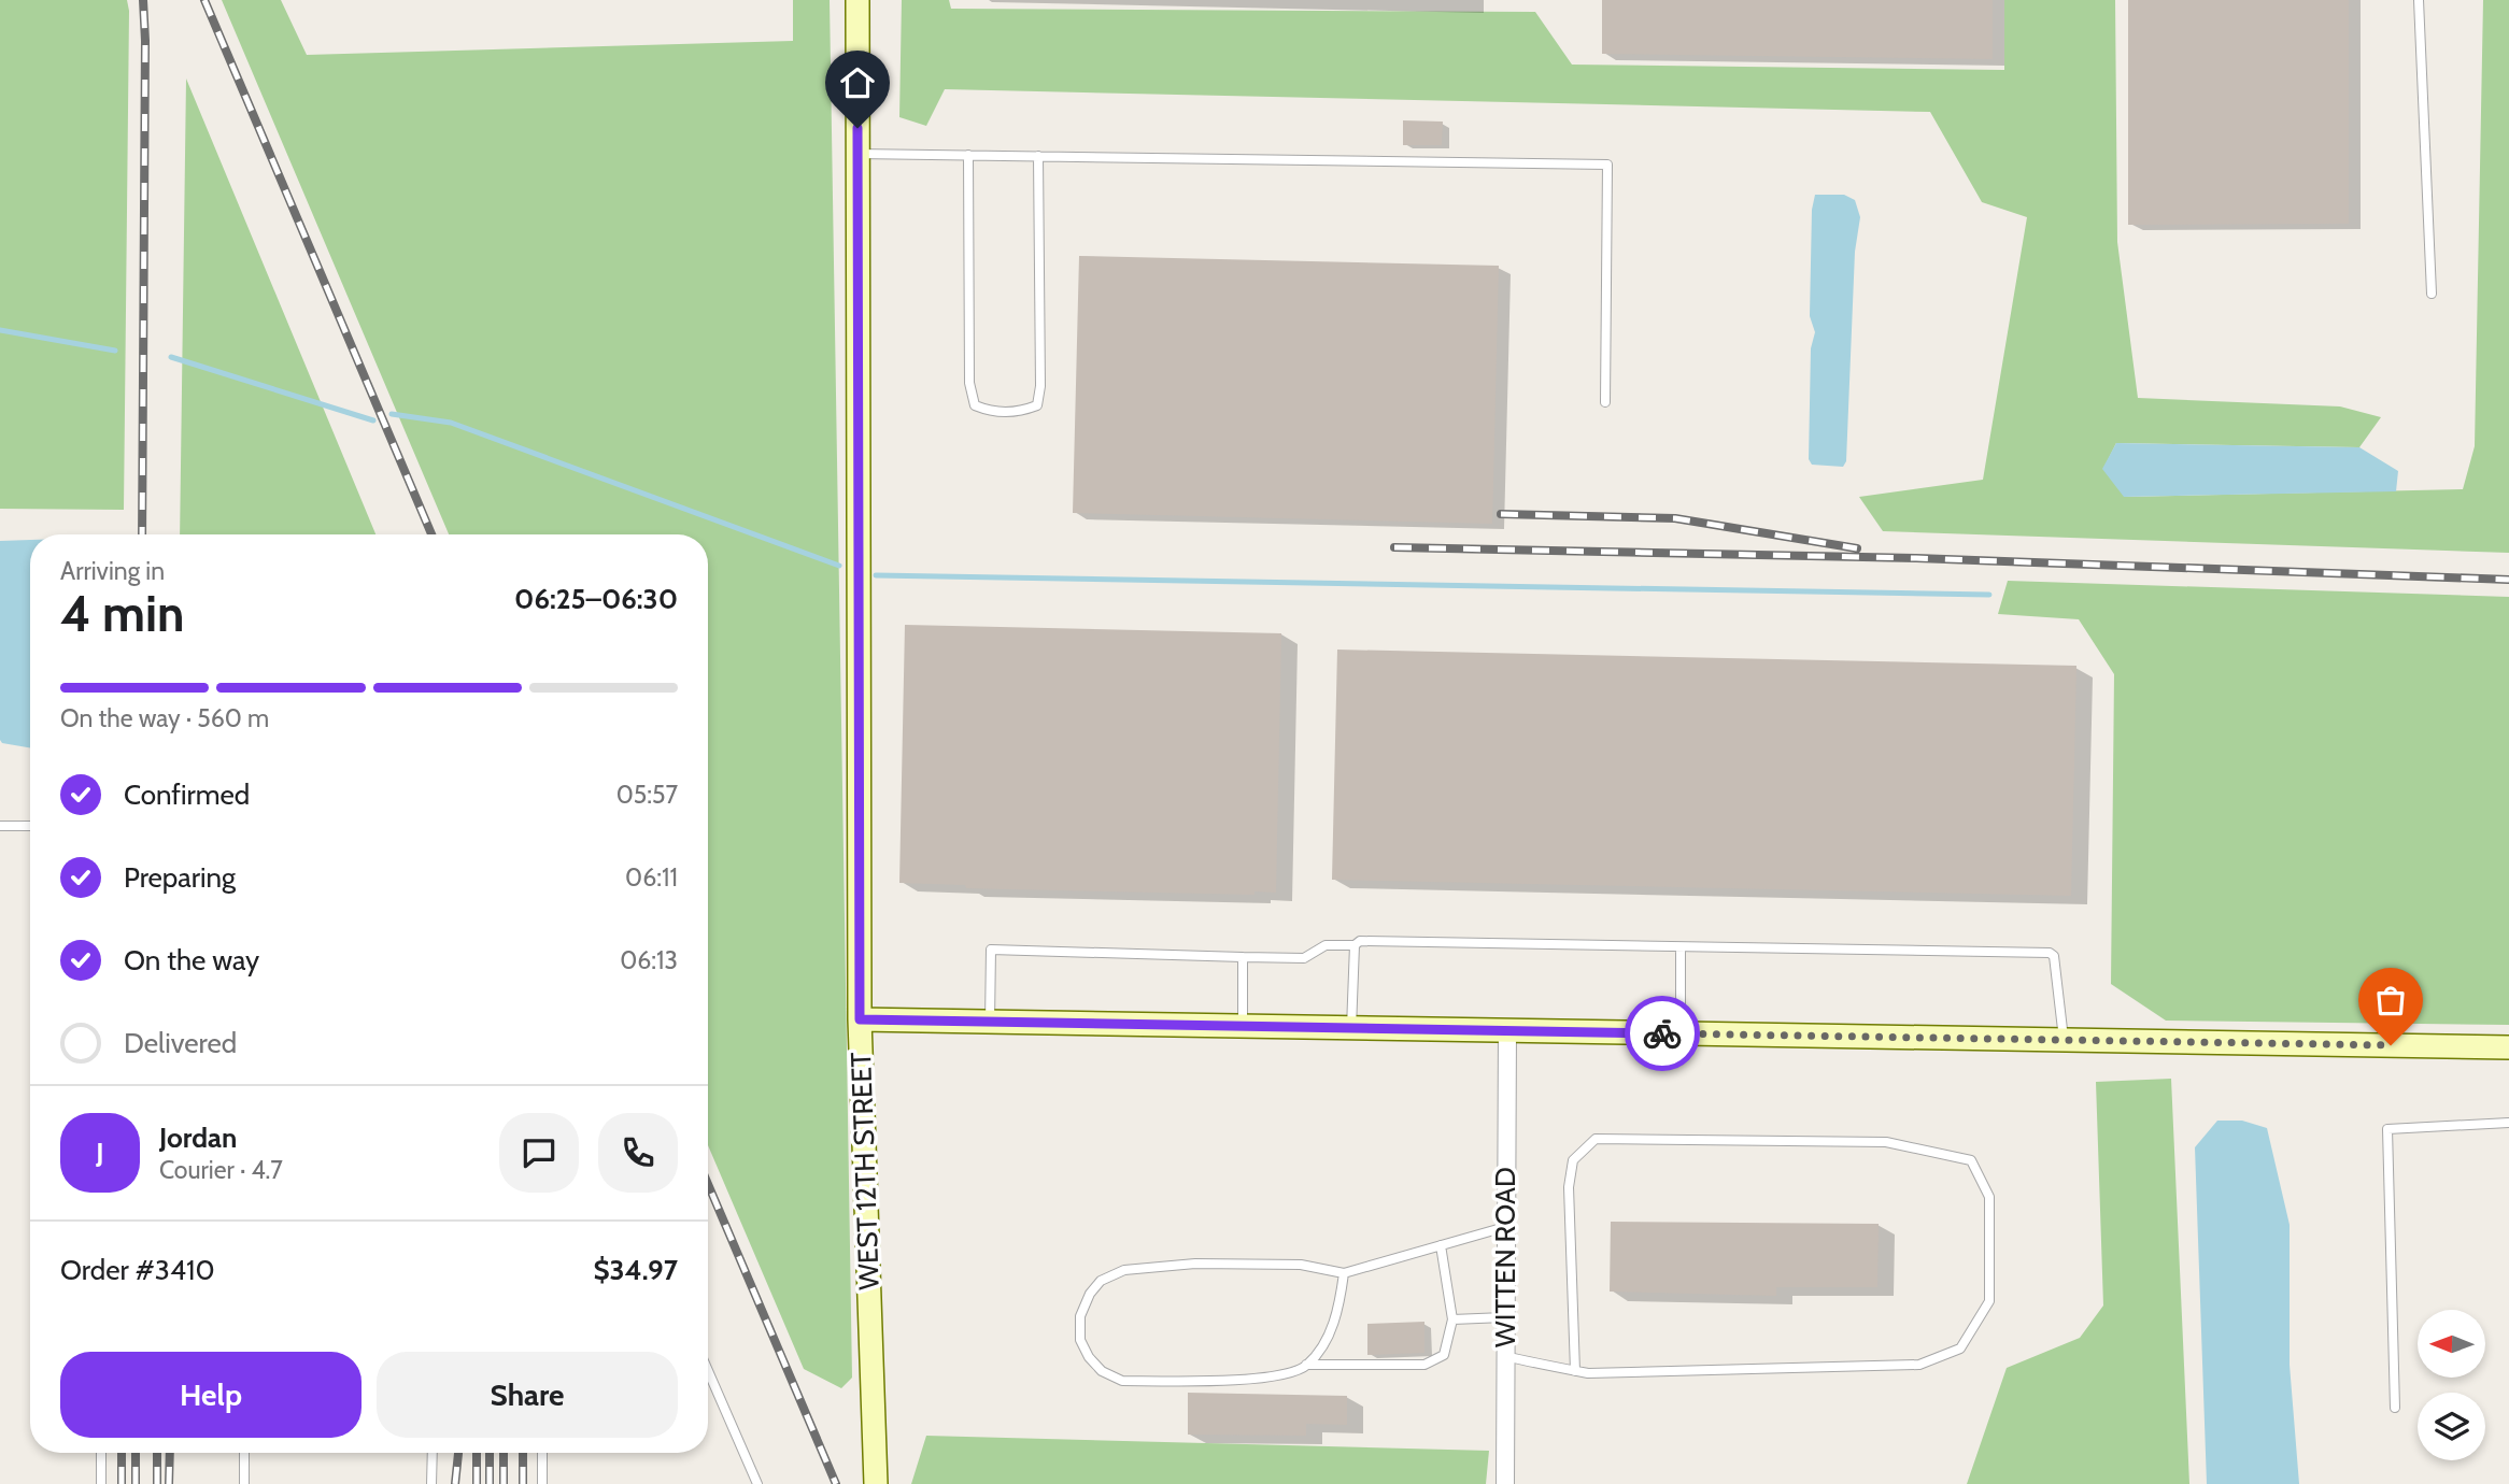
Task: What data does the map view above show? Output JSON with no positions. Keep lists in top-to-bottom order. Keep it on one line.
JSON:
{"streets":{"street":["WEST 12TH STREET","WITTEN ROAD"]},"north":"left","page":{"heading":["4 min","Arriving in","06:25–06:30"],"panel":["Jordan","Courier · 4.7","Order #3410","$34.97"],"bar":"On the way · 560 m","list":[["Confirmed","05:57"],["Preparing","06:11"],["On the way","06:13"],"Delivered"],"round":"J","buttons":["Help","Share"]}}
